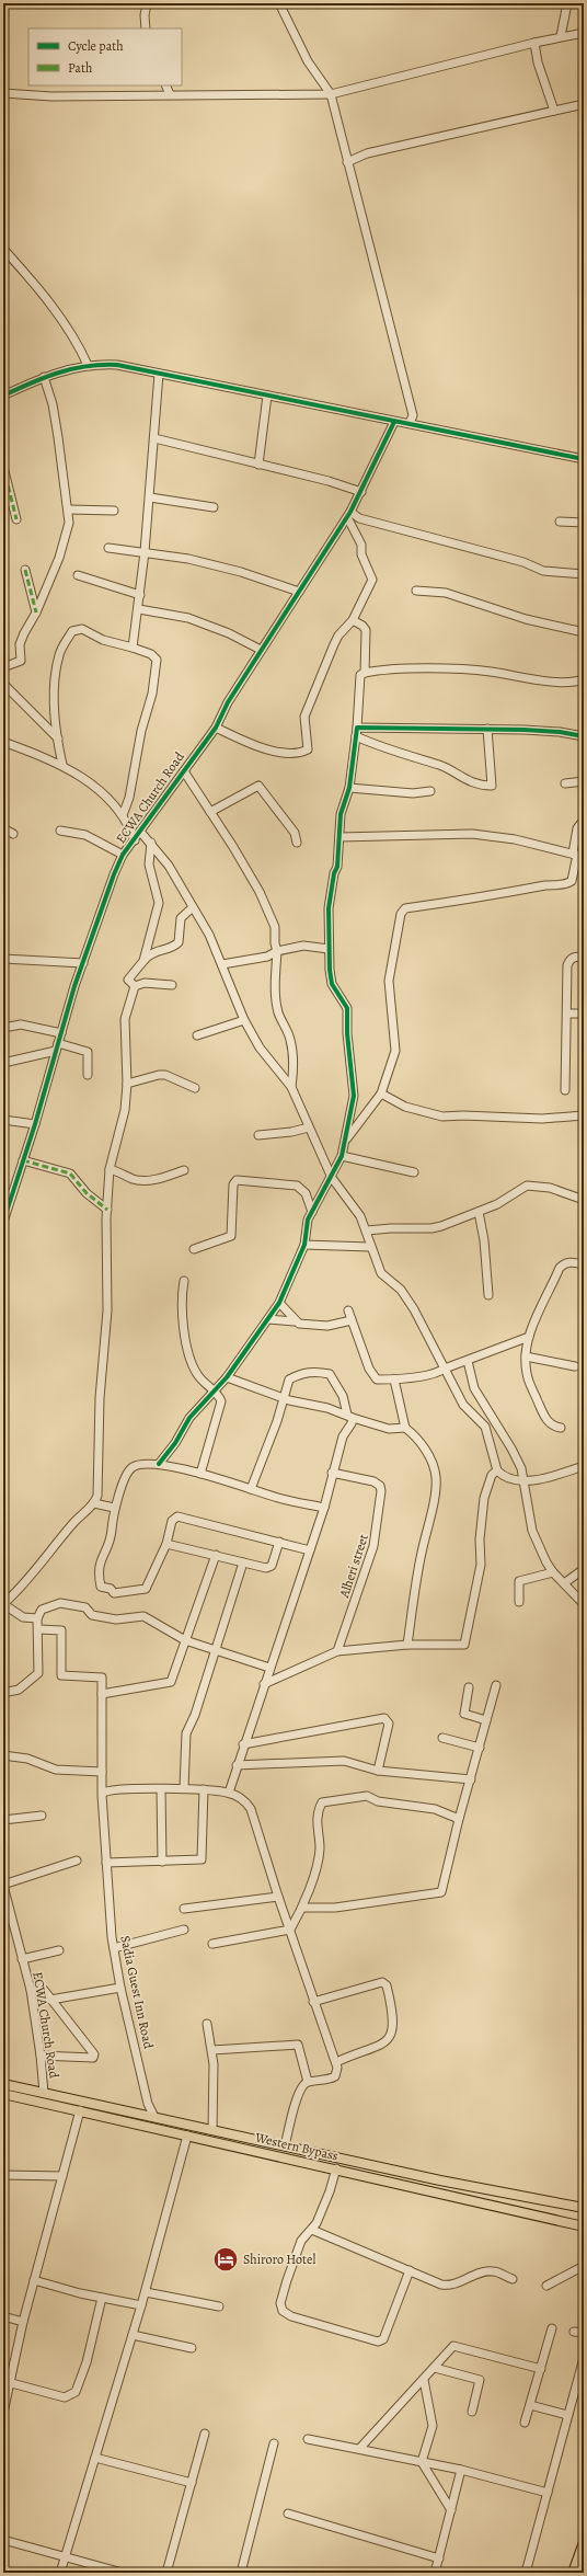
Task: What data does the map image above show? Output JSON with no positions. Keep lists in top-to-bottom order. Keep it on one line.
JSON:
{"streets":{"main road":["Western Bypass"],"street":["ECWA Church Road","Alheri street","Sadia Guest Inn Road"]},"crossings":[["ECWA Church Road","Western Bypass"],["Sadia Guest Inn Road","Western Bypass"]],"places":{"hotel":["Shiroro Hotel"]},"legend":["Cycle path","Path"]}
